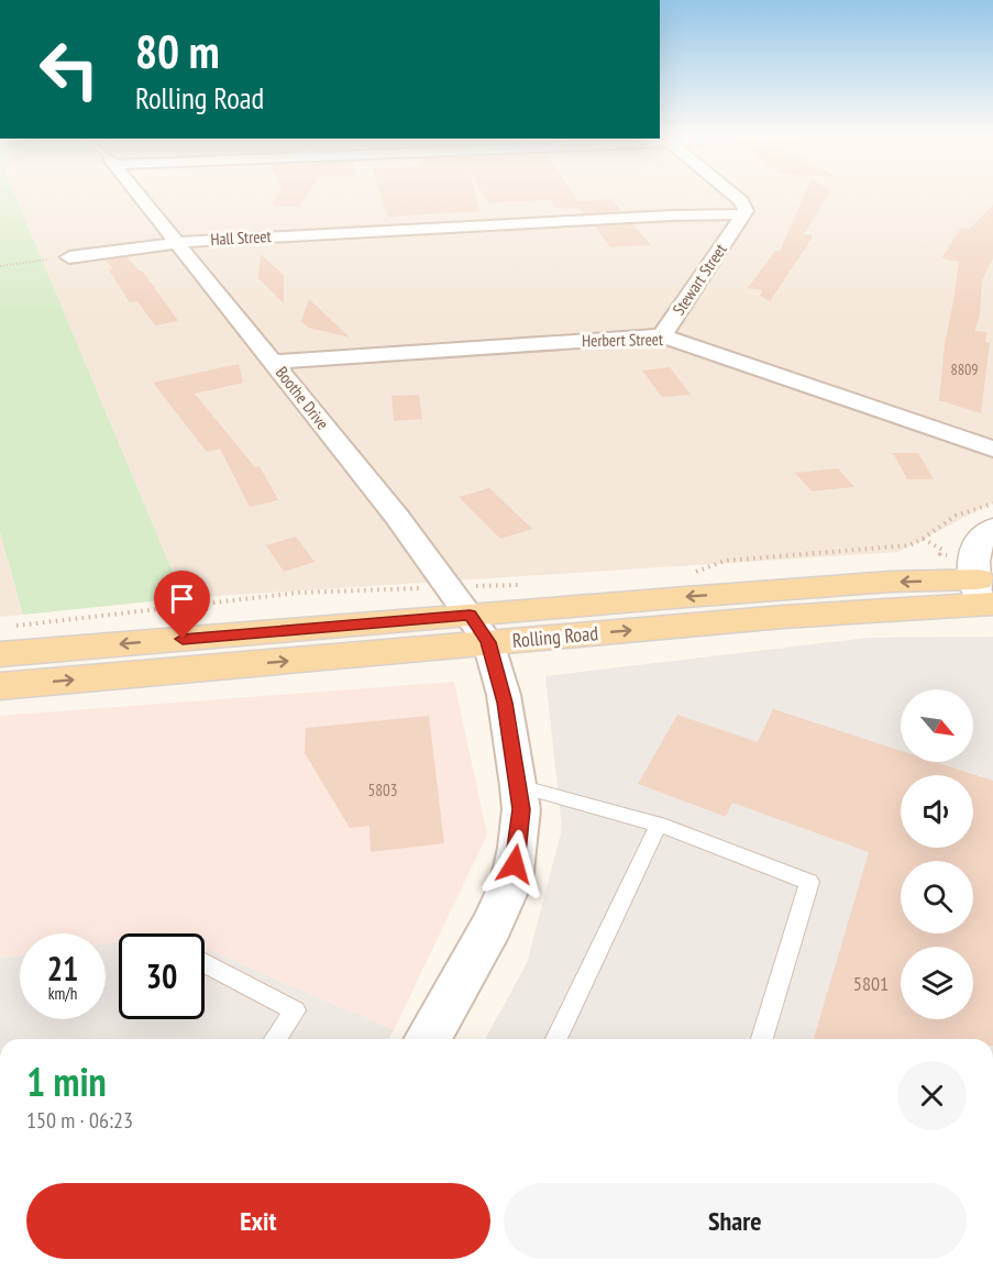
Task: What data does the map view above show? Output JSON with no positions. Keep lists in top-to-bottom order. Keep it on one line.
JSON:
{"streets":{"main road":["Rolling Road"],"street":["Hall Street","Stewart Street","Herbert Street","Boothe Drive"]},"crossings":[["Hall Street","Stewart Street"],["Hall Street","Boothe Drive"],["Stewart Street","Herbert Street"],["Herbert Street","Boothe Drive"],["Boothe Drive","Rolling Road"]],"house_numbers":["8809","5803","5801"],"north":"bottom right","page":{"turn":["80 m","Rolling Road"],"speed":"21 km/h","limit":"30","heading":["1 min","150 m · 06:23"],"buttons":["Exit","Share"]}}
